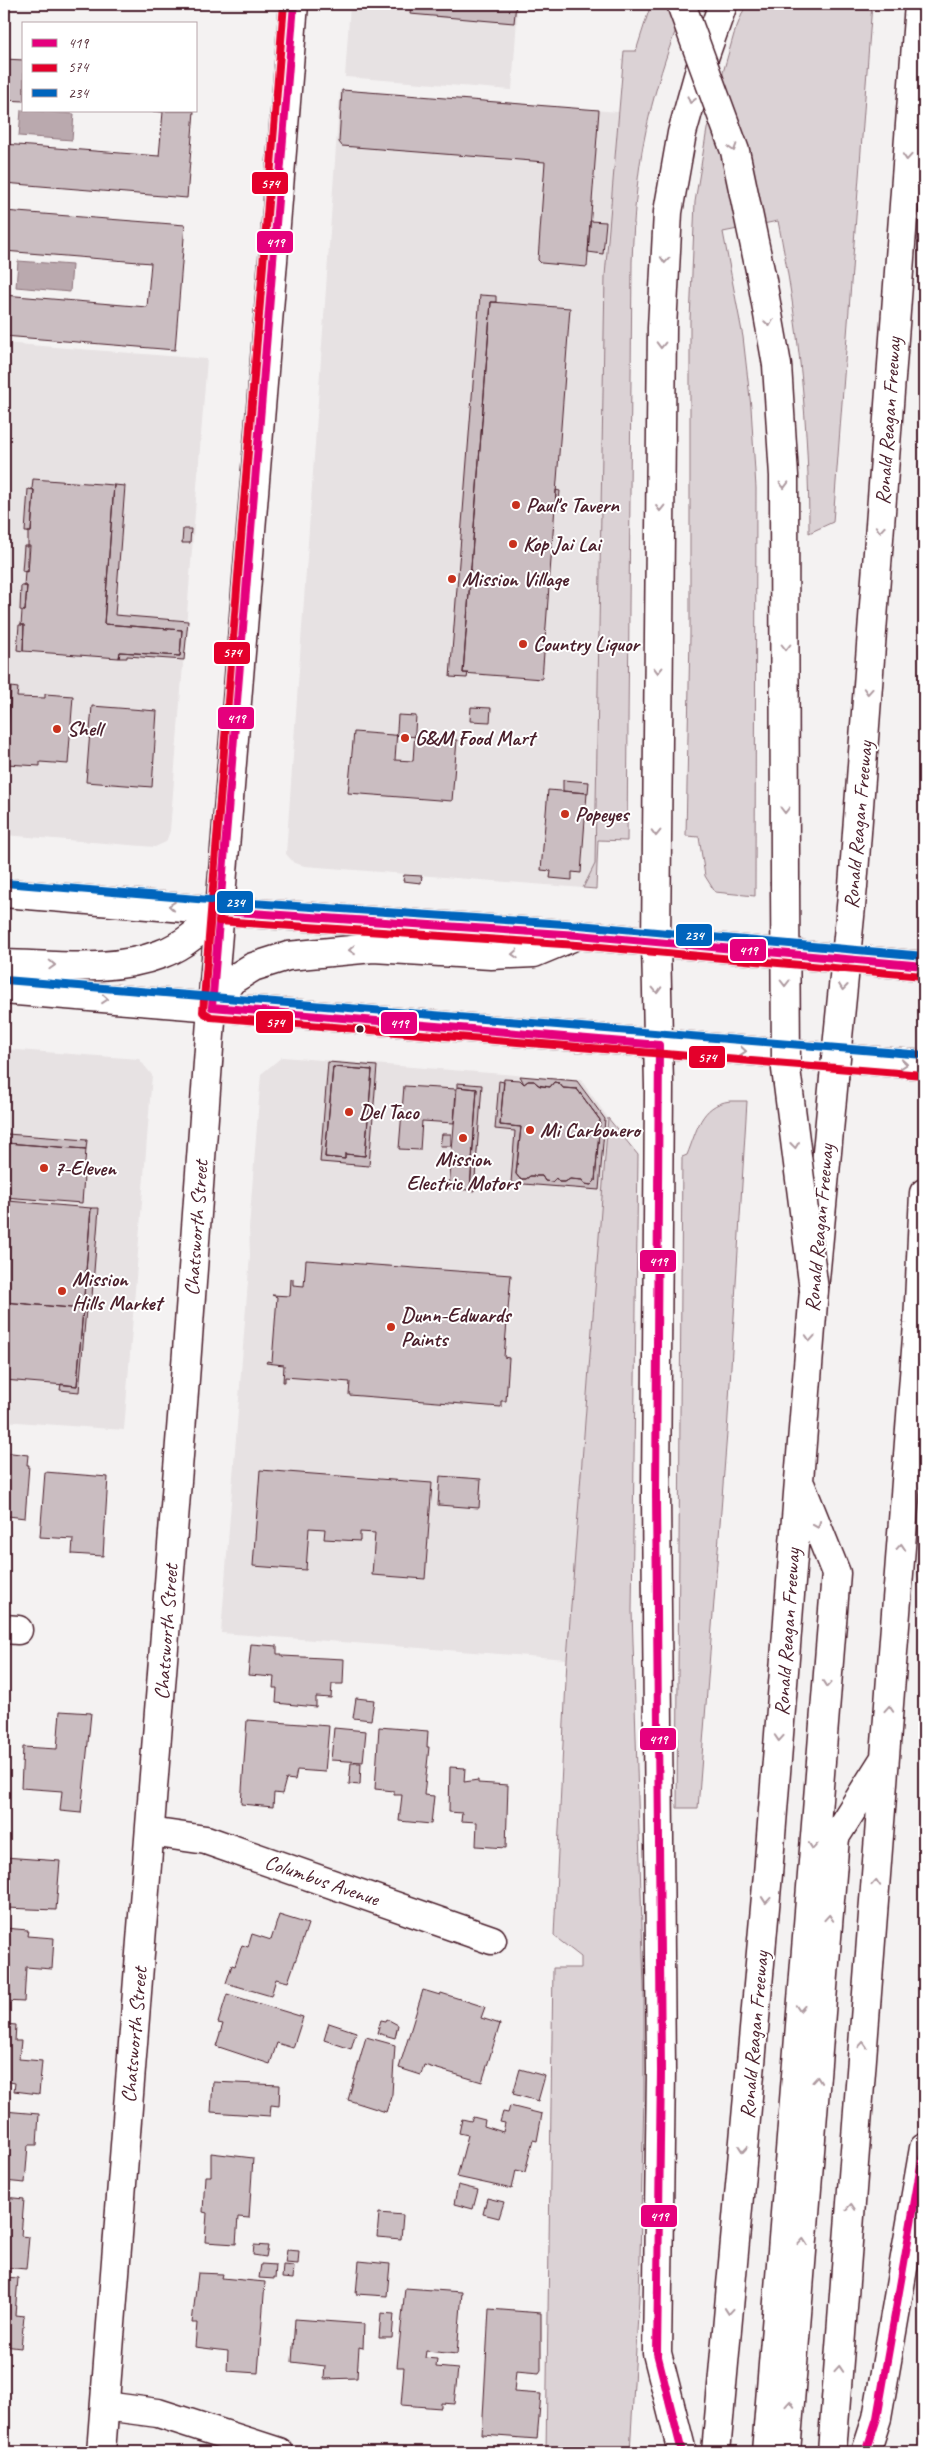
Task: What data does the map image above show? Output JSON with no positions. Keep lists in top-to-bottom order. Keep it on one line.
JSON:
{"streets":{"main road":["Ronald Reagan Freeway","Chatsworth Street","Columbus Avenue"]},"crossings":[["Chatsworth Street","Columbus Avenue"]],"places":["Paul's Tavern","Kop Jai Lai","Mission Village","Country Liquor","Shell","G&M Food Mart","Popeyes","Del Taco","Mi Carbonero","Mission Electric Motors","7-Eleven","Mission Hills Market","Dunn-Edwards Paints"],"lines":["transit line 419","transit line 574","transit line 234"],"legend":["419","574","234"]}
